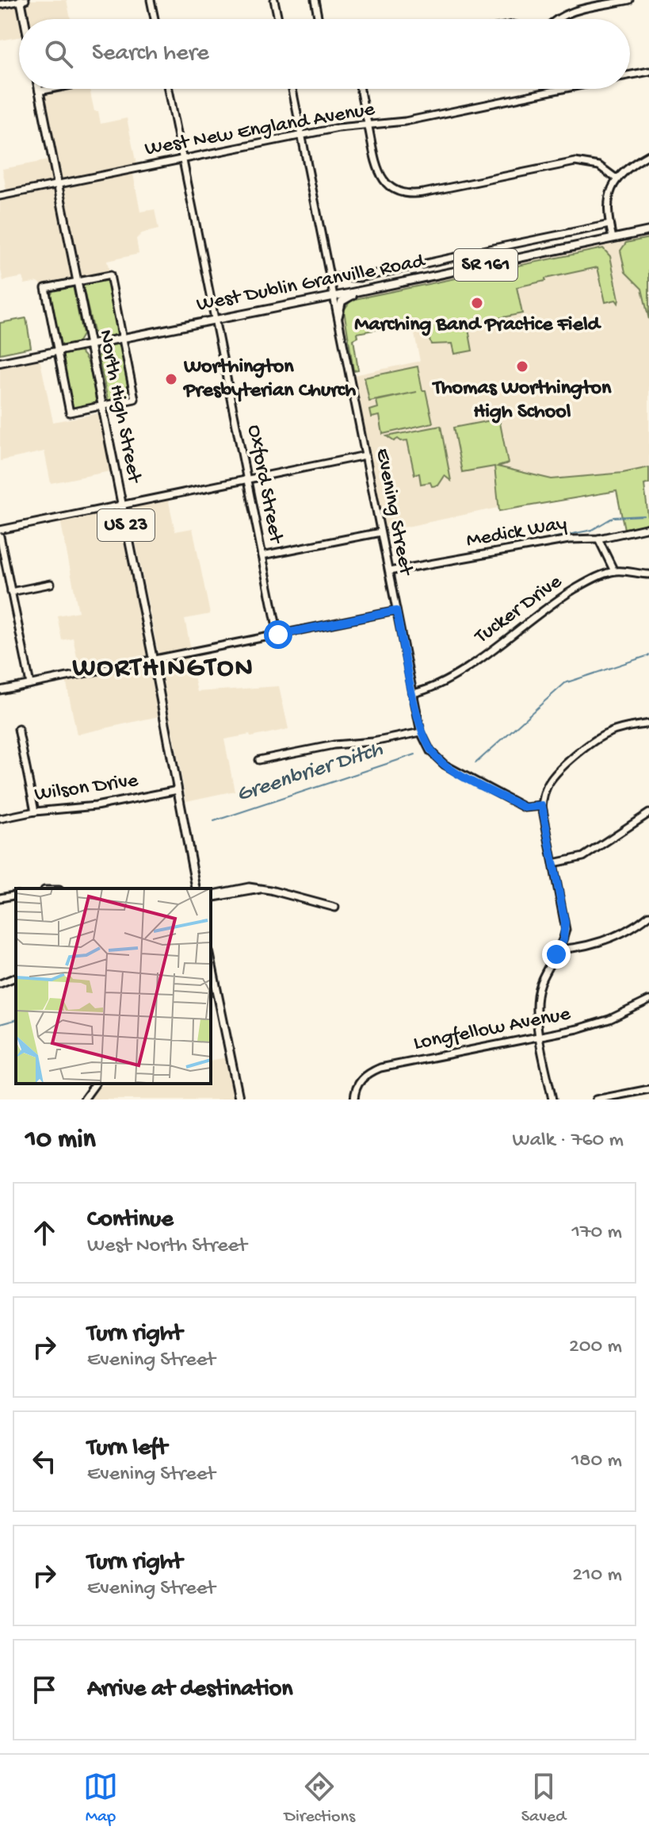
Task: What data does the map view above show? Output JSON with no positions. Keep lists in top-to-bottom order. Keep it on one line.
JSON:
{"streets":{"main road":["SR 161","West Dublin Granville Road","North High Street","US 23"],"street":["West New England Avenue","Oxford Street","Evening Street","Medick Way","Tucker Drive","Wilson Drive","Longfellow Avenue"]},"crossings":[["West New England Avenue","North High Street"],["West New England Avenue","Oxford Street"],["West New England Avenue","Evening Street"],["SR 161","West Dublin Granville Road"],["SR 161","North High Street"],["West Dublin Granville Road","North High Street"],["West Dublin Granville Road","Oxford Street"],["West Dublin Granville Road","Evening Street"],["North High Street","Wilson Drive"],["Evening Street","Medick Way"],["Evening Street","Tucker Drive"]],"districts":["WORTHINGTON"],"water":["Greenbrier Ditch"],"places":["Marching Band Practice Field","Thomas Worthington High School","Worthington Presbyterian Church"],"page":{"search":"Search here","heading":["10 min","Walk · 760 m"],"list":[["Continue","West North Street","170 m"],["Turn right","Evening Street","200 m"],["Turn left","Evening Street","180 m"],["Turn right","Evening Street","210 m"],"Arrive at destination"],"nav":["Map","Directions","Saved"]}}
